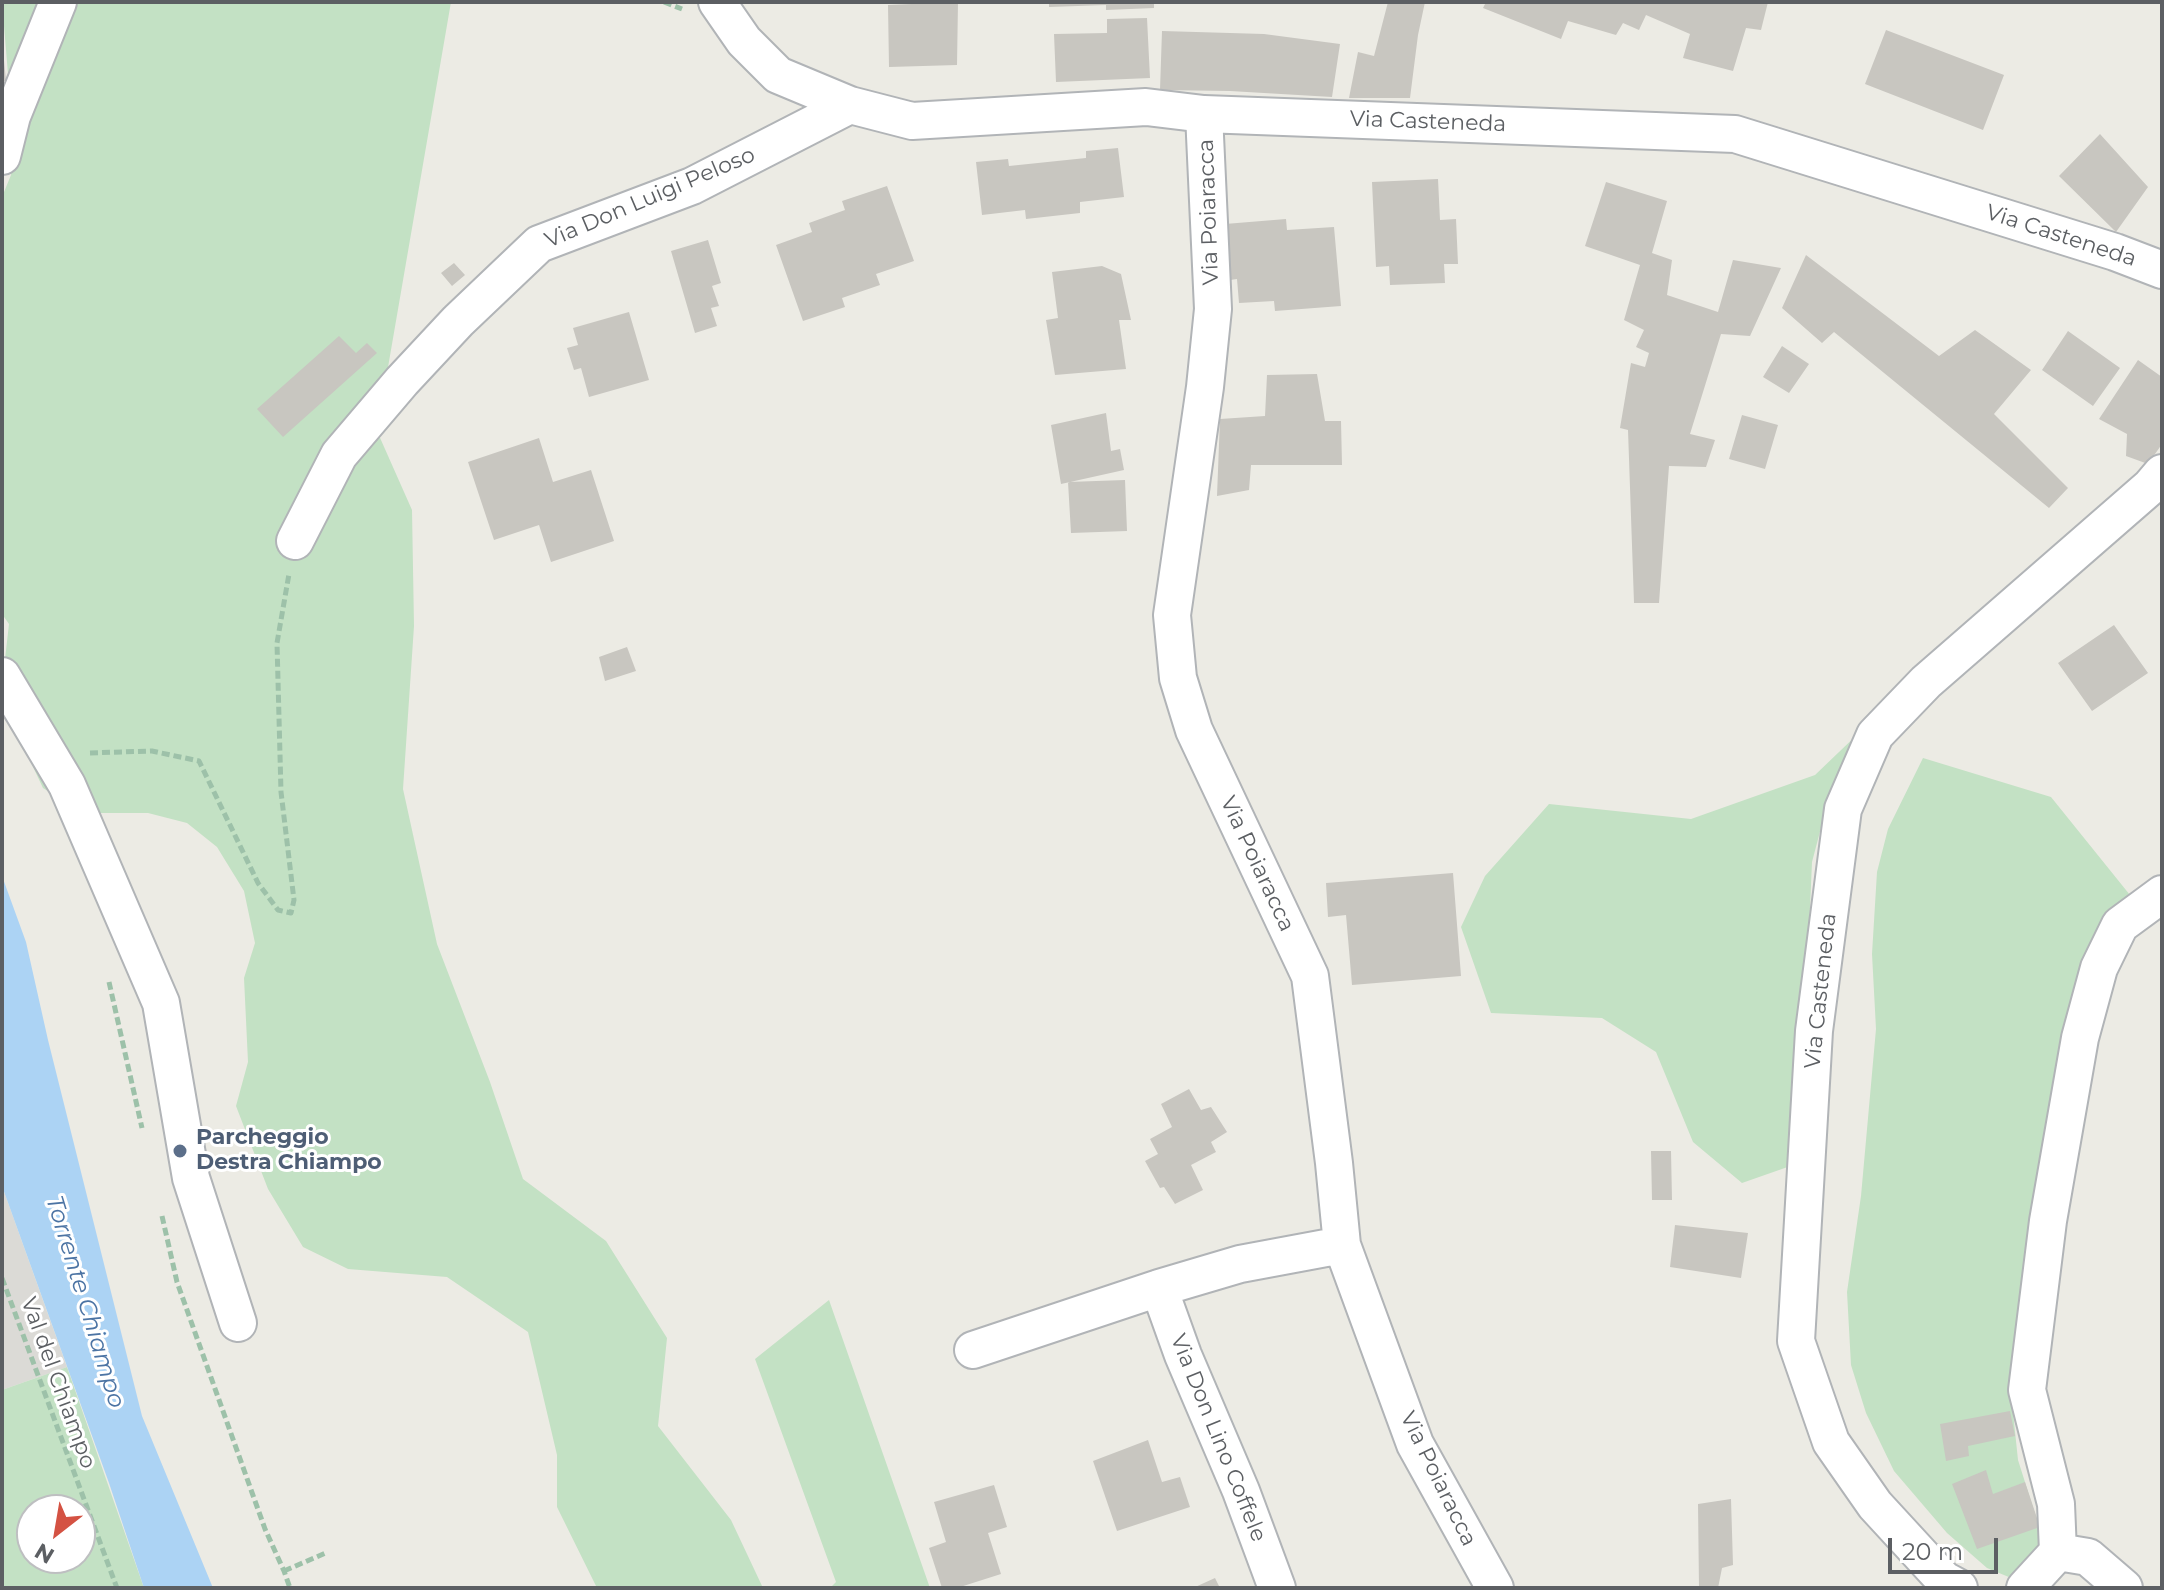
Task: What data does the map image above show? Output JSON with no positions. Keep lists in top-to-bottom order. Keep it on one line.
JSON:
{"streets":{"street":["Via Casteneda","Via Don Luigi Peloso","Via Poiaracca","Via Don Lino Coffele"],"path":["Val del Chiampo"]},"crossings":[["Via Casteneda","Via Don Luigi Peloso"],["Via Casteneda","Via Poiaracca"]],"water":["Torrente Chiampo"],"places":["Parcheggio Destra Chiampo"],"scale_bar":"20 m","north":"bottom left"}
